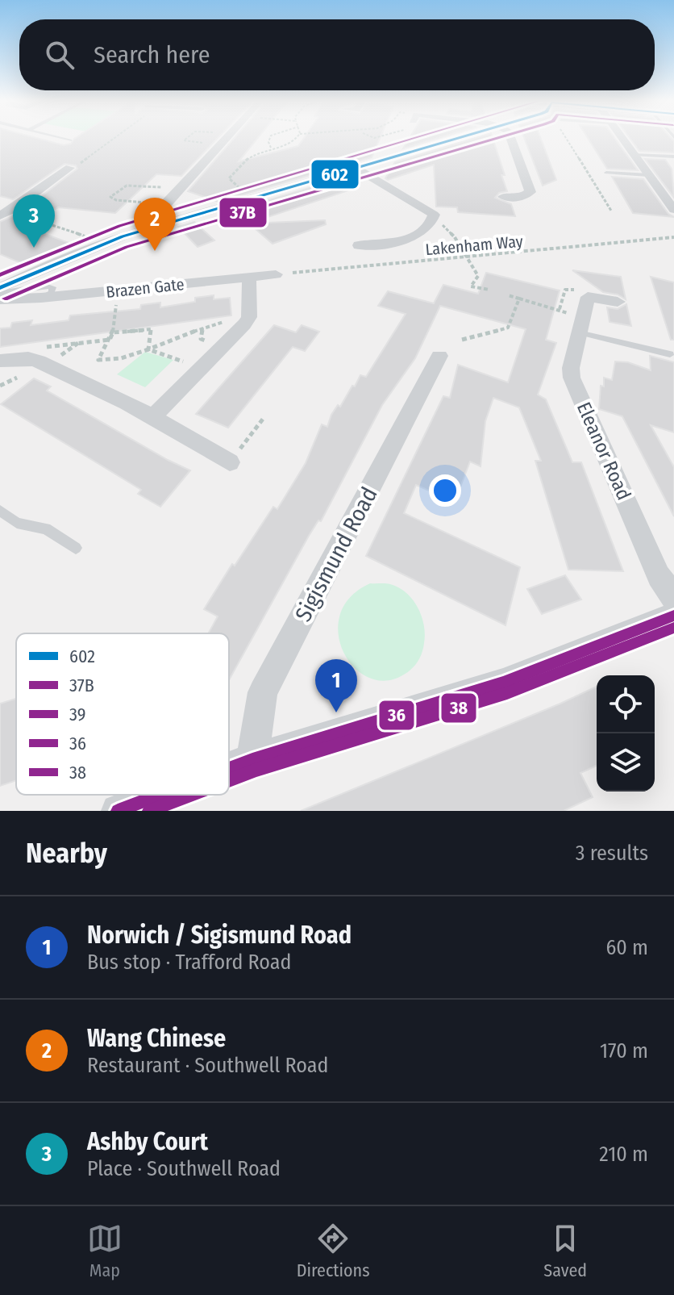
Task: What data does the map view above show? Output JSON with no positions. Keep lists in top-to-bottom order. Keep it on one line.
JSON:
{"streets":{"street":["Brazen Gate","Eleanor Road","Sigismund Road"],"path":["Lakenham Way"]},"crossings":[["Lakenham Way","Brazen Gate"]],"lines":["transit line 602","transit line 37B","transit line 39","transit line 36","transit line 38"],"legend":["602","37B","39","36","38"],"page":{"search":"Search here","pins":["3","2","1"],"heading":["Nearby","3 results"],"list":[{"mark":"1","name":"Norwich / Sigismund Road","note":"Bus stop · Trafford Road","value":"60 m"},{"mark":"2","name":"Wang Chinese","note":"Restaurant · Southwell Road","value":"170 m"},{"mark":"3","name":"Ashby Court","note":"Place · Southwell Road","value":"210 m"}],"nav":["Map","Directions","Saved"]}}
